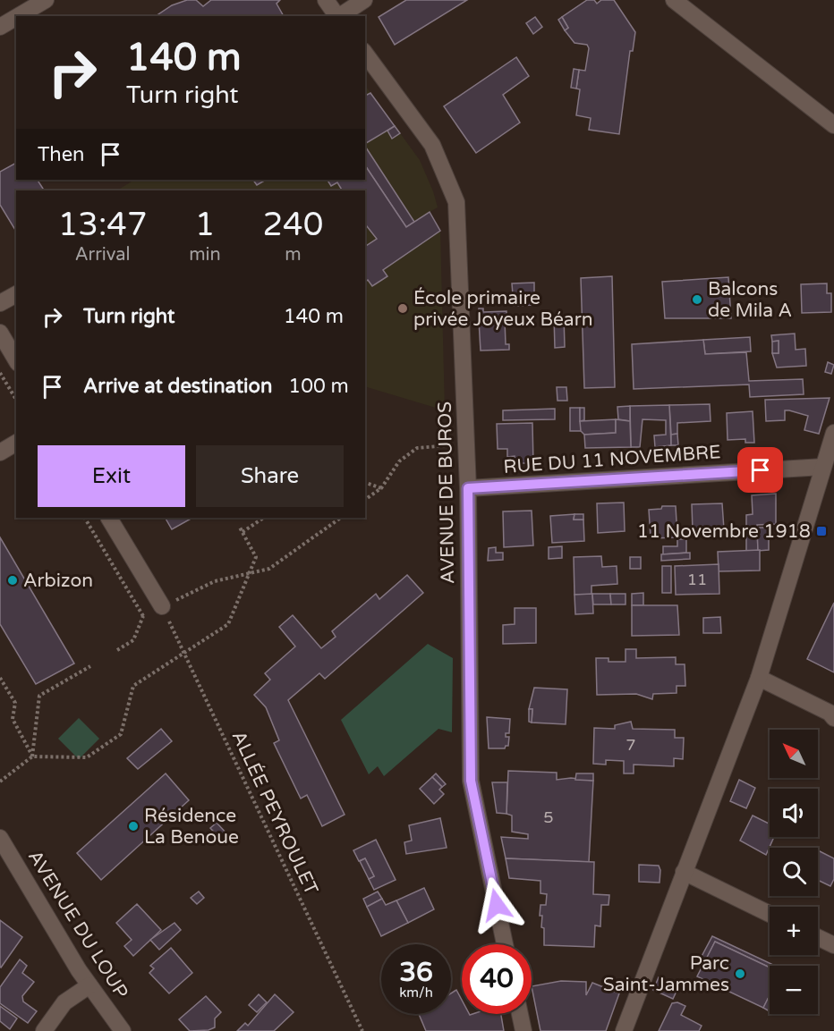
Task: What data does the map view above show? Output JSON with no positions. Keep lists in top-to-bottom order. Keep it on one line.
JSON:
{"streets":{"street":["RUE DU 11 NOVEMBRE","AVENUE DE BUROS","AVENUE DU LOUP"],"path":["ALLÉE PEYROULET"]},"crossings":[["RUE DU 11 NOVEMBRE","AVENUE DE BUROS"]],"places":{"other":["Balcons de Mila A","École primaire privée Joyeux Béarn","Arbizon","Résidence La Benoue","Parc Saint-Jammes"],"transit":["11 Novembre 1918"]},"house_numbers":["11","7","5"],"north":"top left","page":{"turn":["140 m","Turn right"],"then":"Then","eta":["13:47","Arrival","1","min","240","m"],"list":[{"name":"Turn right","value":"140 m"},{"name":"Arrive at destination","value":"100 m"}],"buttons":["Exit","Share"],"map_buttons":["+","−"],"speed":"36 km/h","limit":"40"}}
